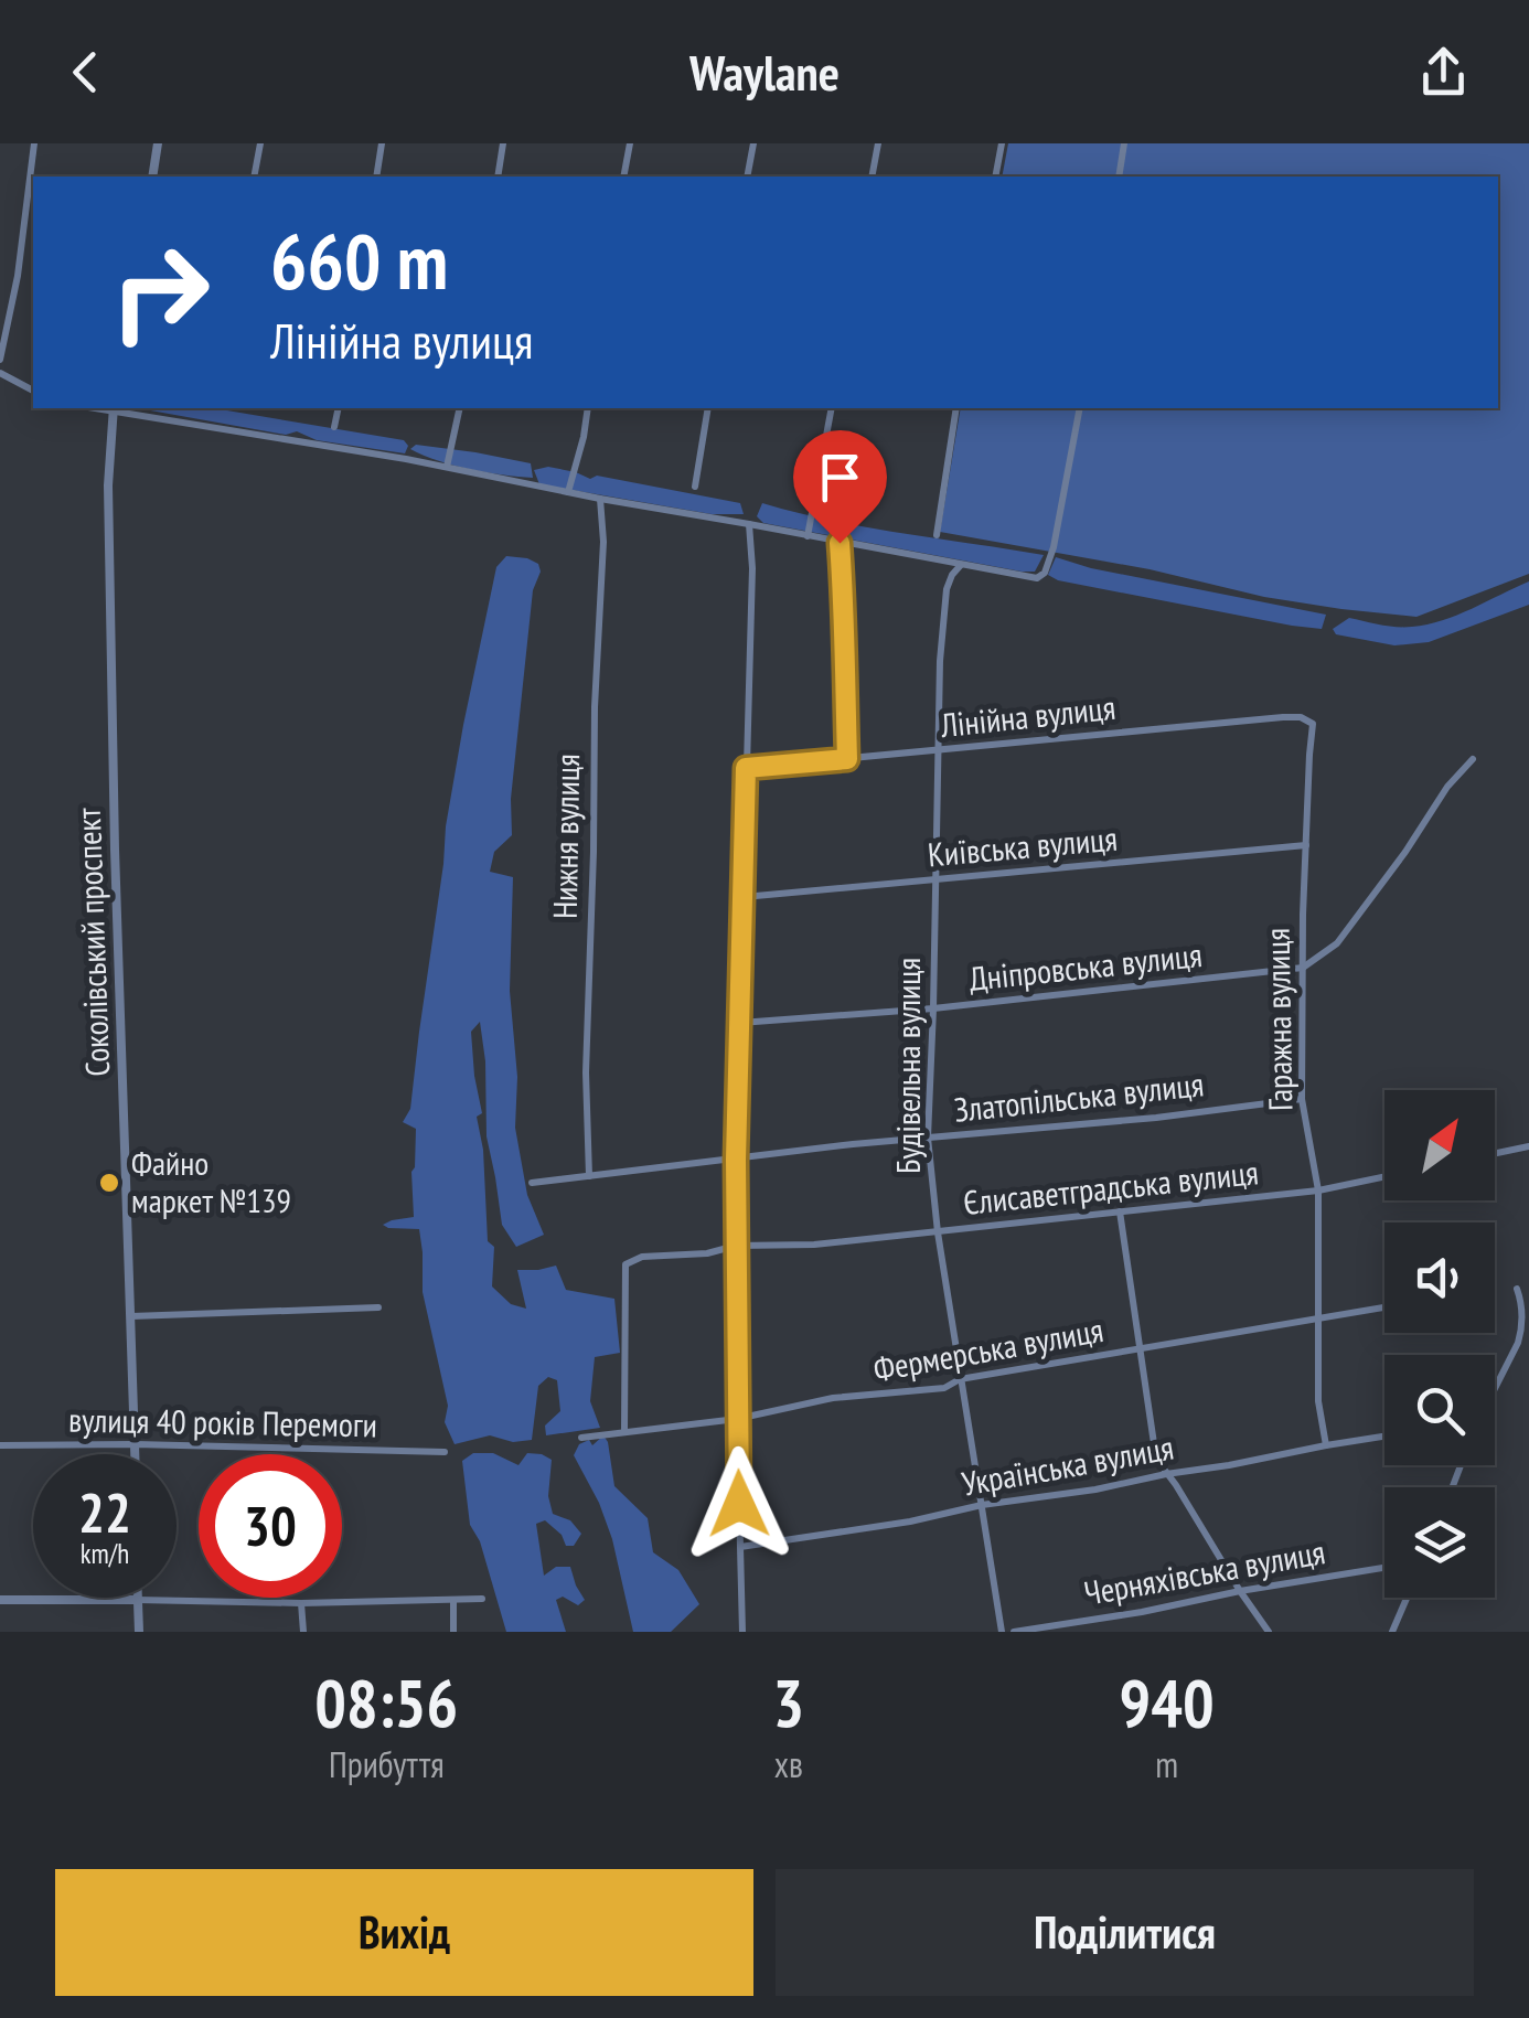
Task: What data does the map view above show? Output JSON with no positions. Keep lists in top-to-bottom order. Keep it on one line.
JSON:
{"streets":{"street":["Лінійна вулиця","Нижня вулиця","Київська вулиця","Соколівський проспект","Дніпровська вулиця","Гаражна вулиця","Будівельна вулиця","Златопільська вулиця","Єлисаветградська вулиця","Фермерська вулиця","вулиця 40 років Перемоги","Українська вулиця","Черняхівська вулиця"]},"crossings":[["Лінійна вулиця","Гаражна вулиця"],["Лінійна вулиця","Будівельна вулиця"],["Нижня вулиця","Златопільська вулиця"],["Київська вулиця","Гаражна вулиця"],["Київська вулиця","Будівельна вулиця"],["Соколівський проспект","вулиця 40 років Перемоги"],["Дніпровська вулиця","Гаражна вулиця"],["Дніпровська вулиця","Будівельна вулиця"],["Гаражна вулиця","Златопільська вулиця"],["Гаражна вулиця","Єлисаветградська вулиця"],["Гаражна вулиця","Фермерська вулиця"],["Гаражна вулиця","Українська вулиця"],["Будівельна вулиця","Златопільська вулиця"],["Будівельна вулиця","Єлисаветградська вулиця"],["Будівельна вулиця","Фермерська вулиця"],["Будівельна вулиця","Українська вулиця"],["Єлисаветградська вулиця","Фермерська вулиця"]],"places":["Файно маркет №139"],"north":"top right","page":{"header":"Waylane","turn":["660 m","Лінійна вулиця"],"speed":"22 km/h","limit":"30","eta":["08:56","Прибуття","3","хв","940","m"],"buttons":["Вихід","Поділитися"]}}
